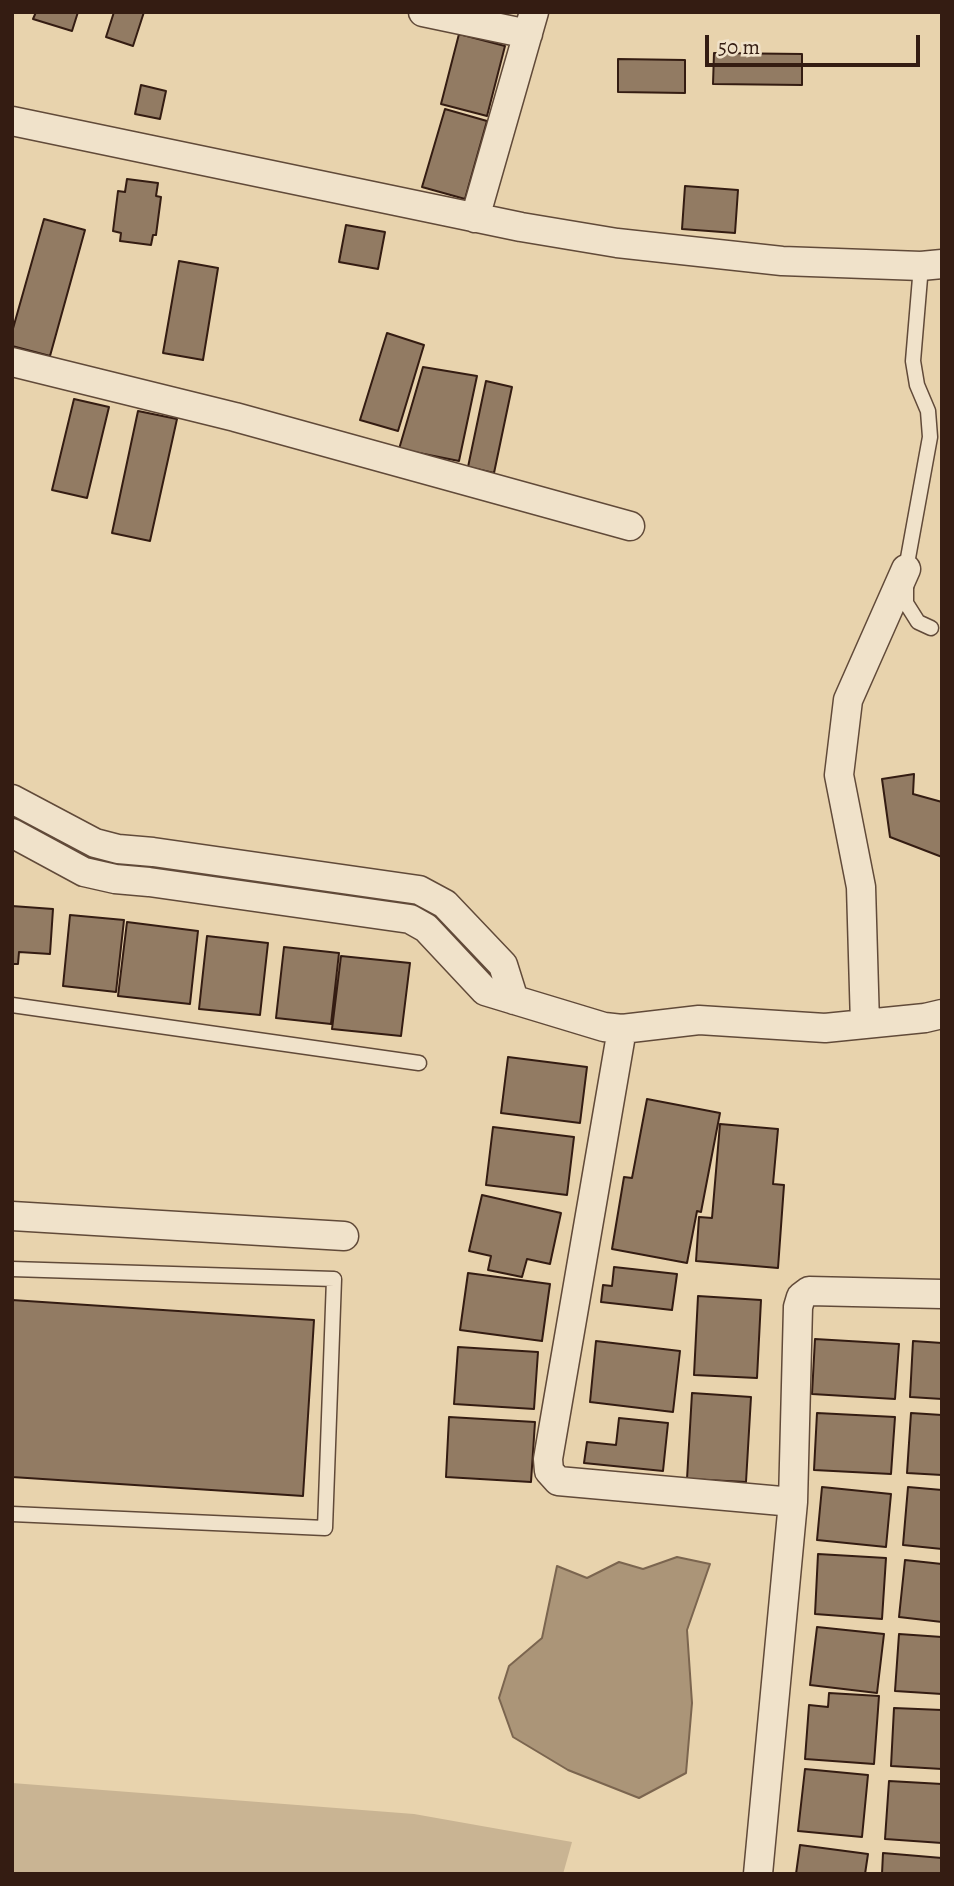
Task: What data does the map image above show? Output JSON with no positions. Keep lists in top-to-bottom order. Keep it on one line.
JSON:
{"scale_bar":"50 m"}
